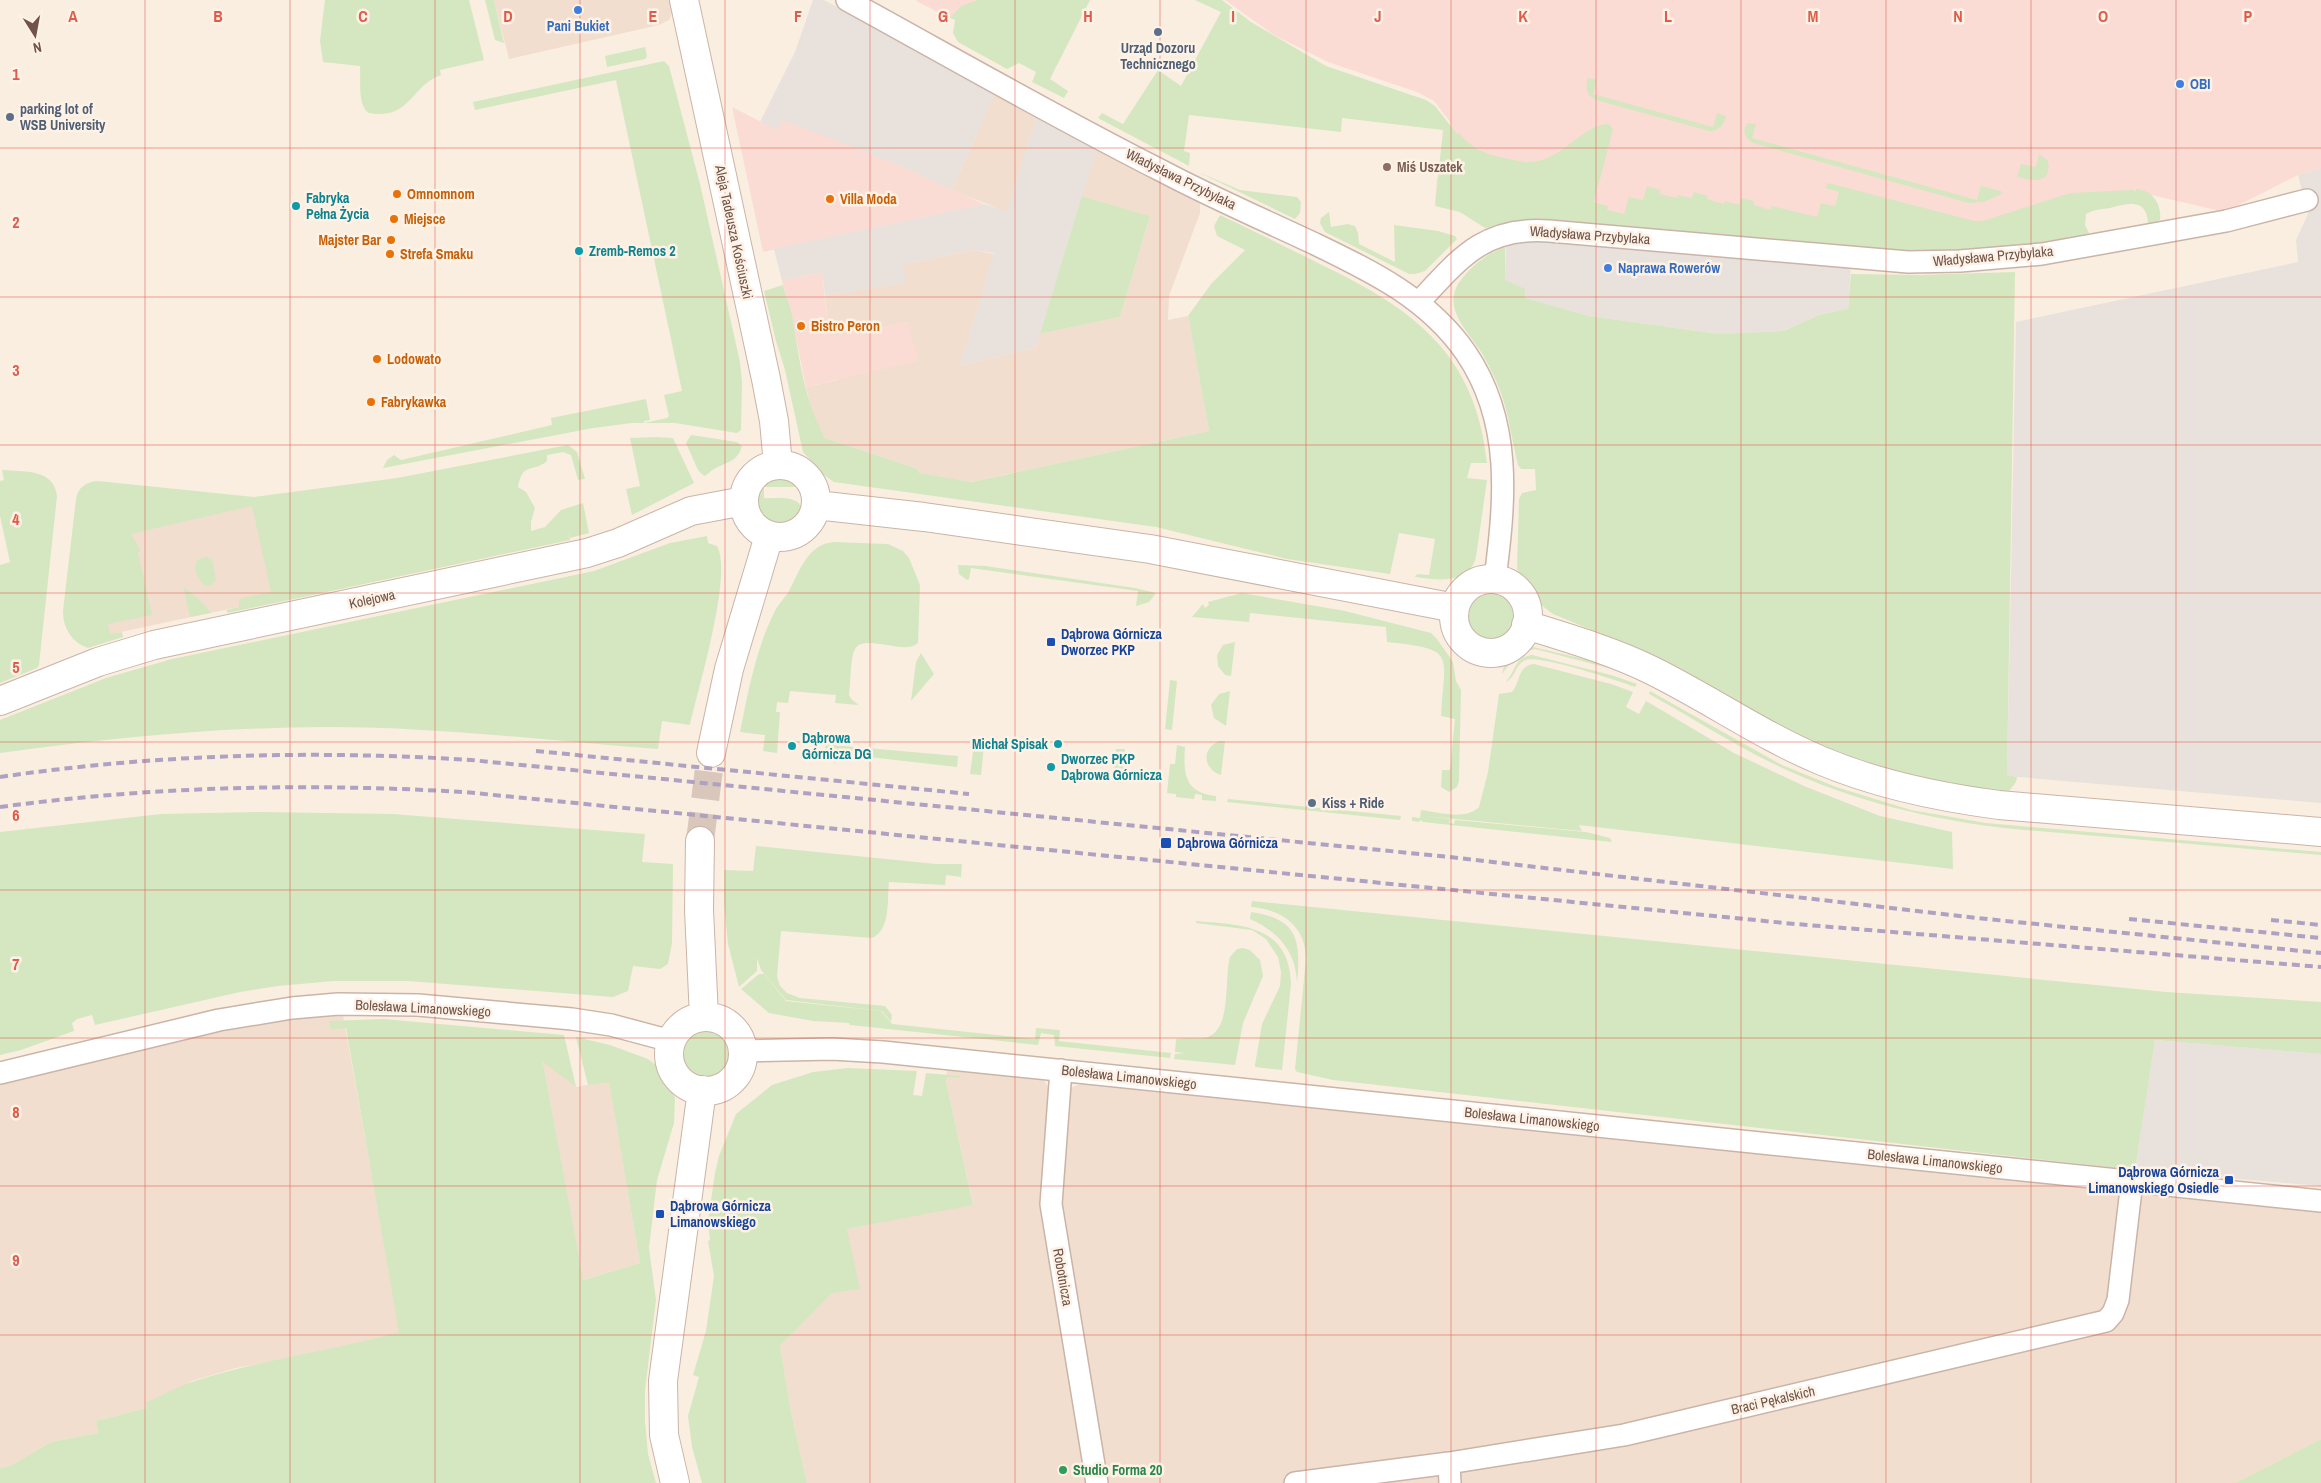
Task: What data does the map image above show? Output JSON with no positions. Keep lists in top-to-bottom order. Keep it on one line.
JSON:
{"streets":{"street":["Władysława Przybylaka","Aleja Tadeusza Kościuszki","Kolejowa","Bolesława Limanowskiego","Robotnicza","Braci Pękalskich"]},"crossings":[["Aleja Tadeusza Kościuszki","Kolejowa"],["Bolesława Limanowskiego","Robotnicza"],["Bolesława Limanowskiego","Braci Pękalskich"]],"places":{"other":["Pani Bukiet","Urząd Dozoru Technicznego","OBI","parking lot of WSB University","Miś Uszatek","Omnomnom","Villa Moda","Fabryka Pełna Życia","Miejsce","Majster Bar","Zremb-Remos 2","Strefa Smaku","Naprawa Rowerów","Bistro Peron","Lodowato","Fabrykawka","Michał Spisak","Dąbrowa Górnicza DG","Dworzec PKP Dąbrowa Górnicza","Kiss + Ride","Studio Forma 20"],"transit":["Dąbrowa Górnicza Dworzec PKP","Dąbrowa Górnicza","Dąbrowa Górnicza Limanowskiego Osiedle","Dąbrowa Górnicza Limanowskiego"]},"north":"bottom","grid":{"columns":["A","B","C","D","E","F","G","H","I","J","K","L","M","N","O","P"],"rows":["1","2","3","4","5","6","7","8","9"]}}
